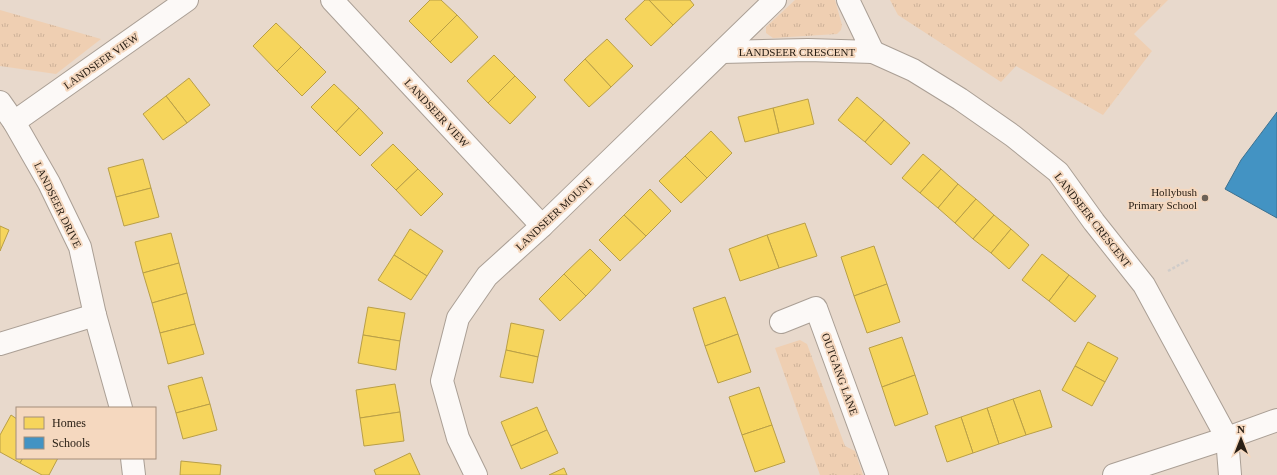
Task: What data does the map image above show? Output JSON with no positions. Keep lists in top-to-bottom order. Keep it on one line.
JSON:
{"streets":{"street":["LANDSEER CRESCENT","LANDSEER VIEW","LANDSEER DRIVE","LANDSEER MOUNT","OUTGANG LANE"]},"crossings":[["LANDSEER CRESCENT","LANDSEER MOUNT"],["LANDSEER VIEW","LANDSEER DRIVE"],["LANDSEER VIEW","LANDSEER MOUNT"]],"places":["Hollybush Primary School"],"legend":["Homes","Schools"],"north":"top"}
